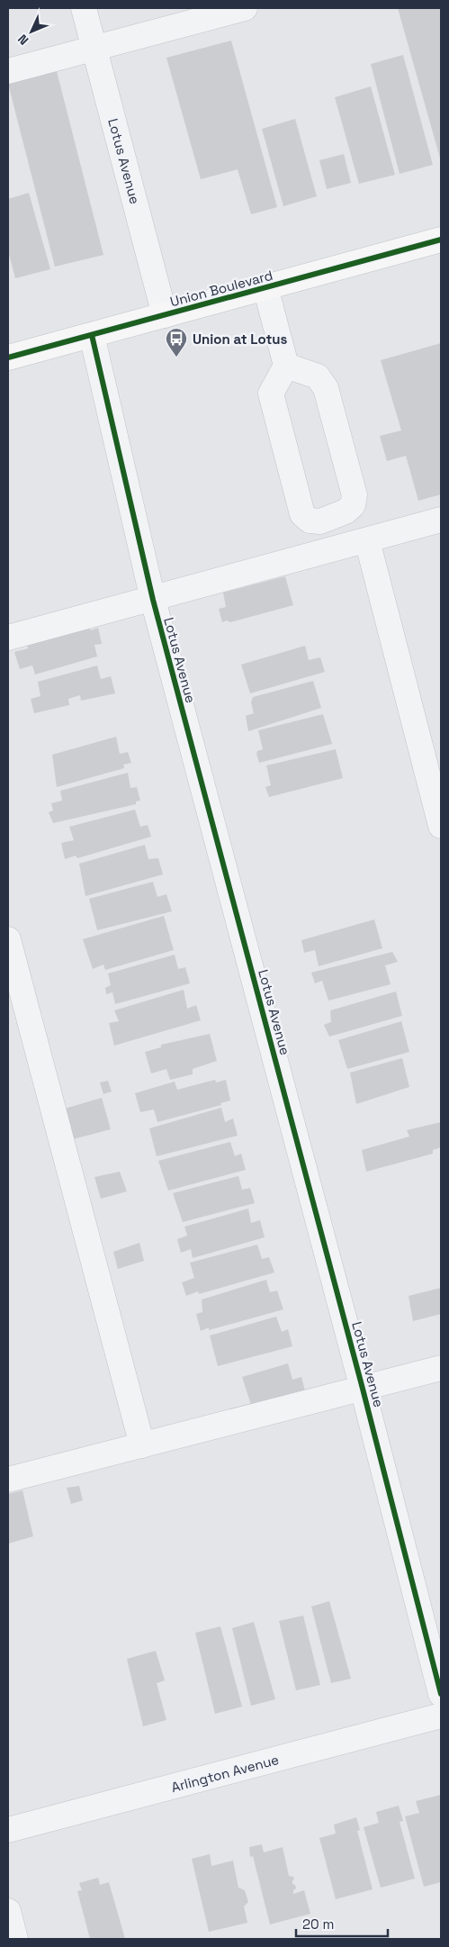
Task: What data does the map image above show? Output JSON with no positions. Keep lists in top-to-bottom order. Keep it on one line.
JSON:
{"streets":{"main road":["Union Boulevard"],"street":["Lotus Avenue","Arlington Avenue"]},"crossings":[["Lotus Avenue","Union Boulevard"]],"places":{"bus stop":["Union at Lotus"]},"scale_bar":"20 m","north":"bottom left"}
